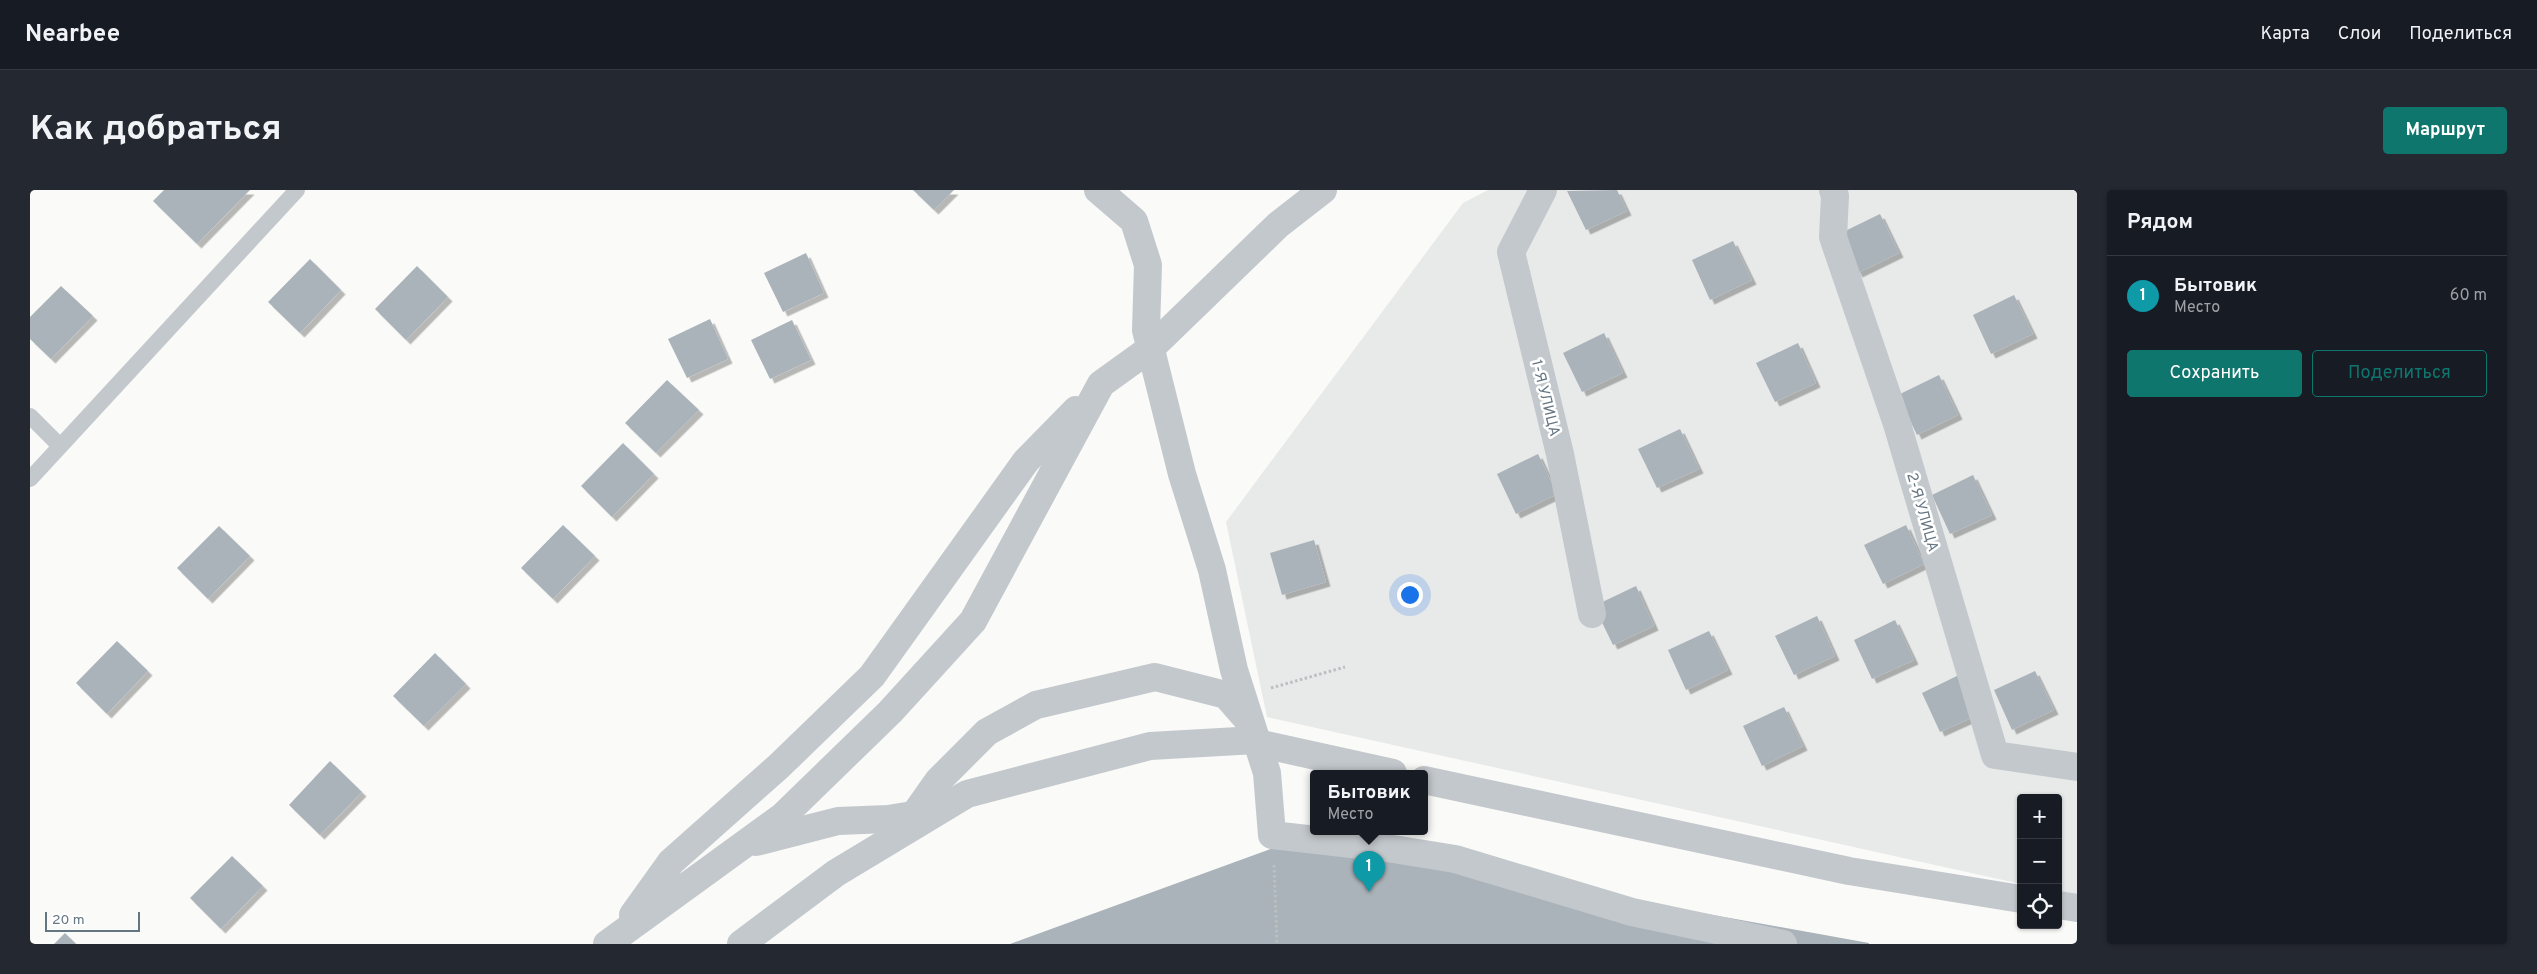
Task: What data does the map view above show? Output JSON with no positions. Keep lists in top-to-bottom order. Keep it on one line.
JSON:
{"streets":{"street":["1-Я УЛИЦА","2-Я УЛИЦА"]},"scale_bar":"20 m","page":{"header":"Nearbee","nav":["Карта","Слои","Поделиться"],"buttons":["Маршрут",["Сохранить","Поделиться"]],"title":"Как добраться","heading":"Рядом","list":[{"mark":"1","name":"Бытовик","note":"Место","value":"60 m"}],"popup":["Бытовик","Место"],"map_buttons":["+","−"],"pins":"1","scale":"20 m"}}
